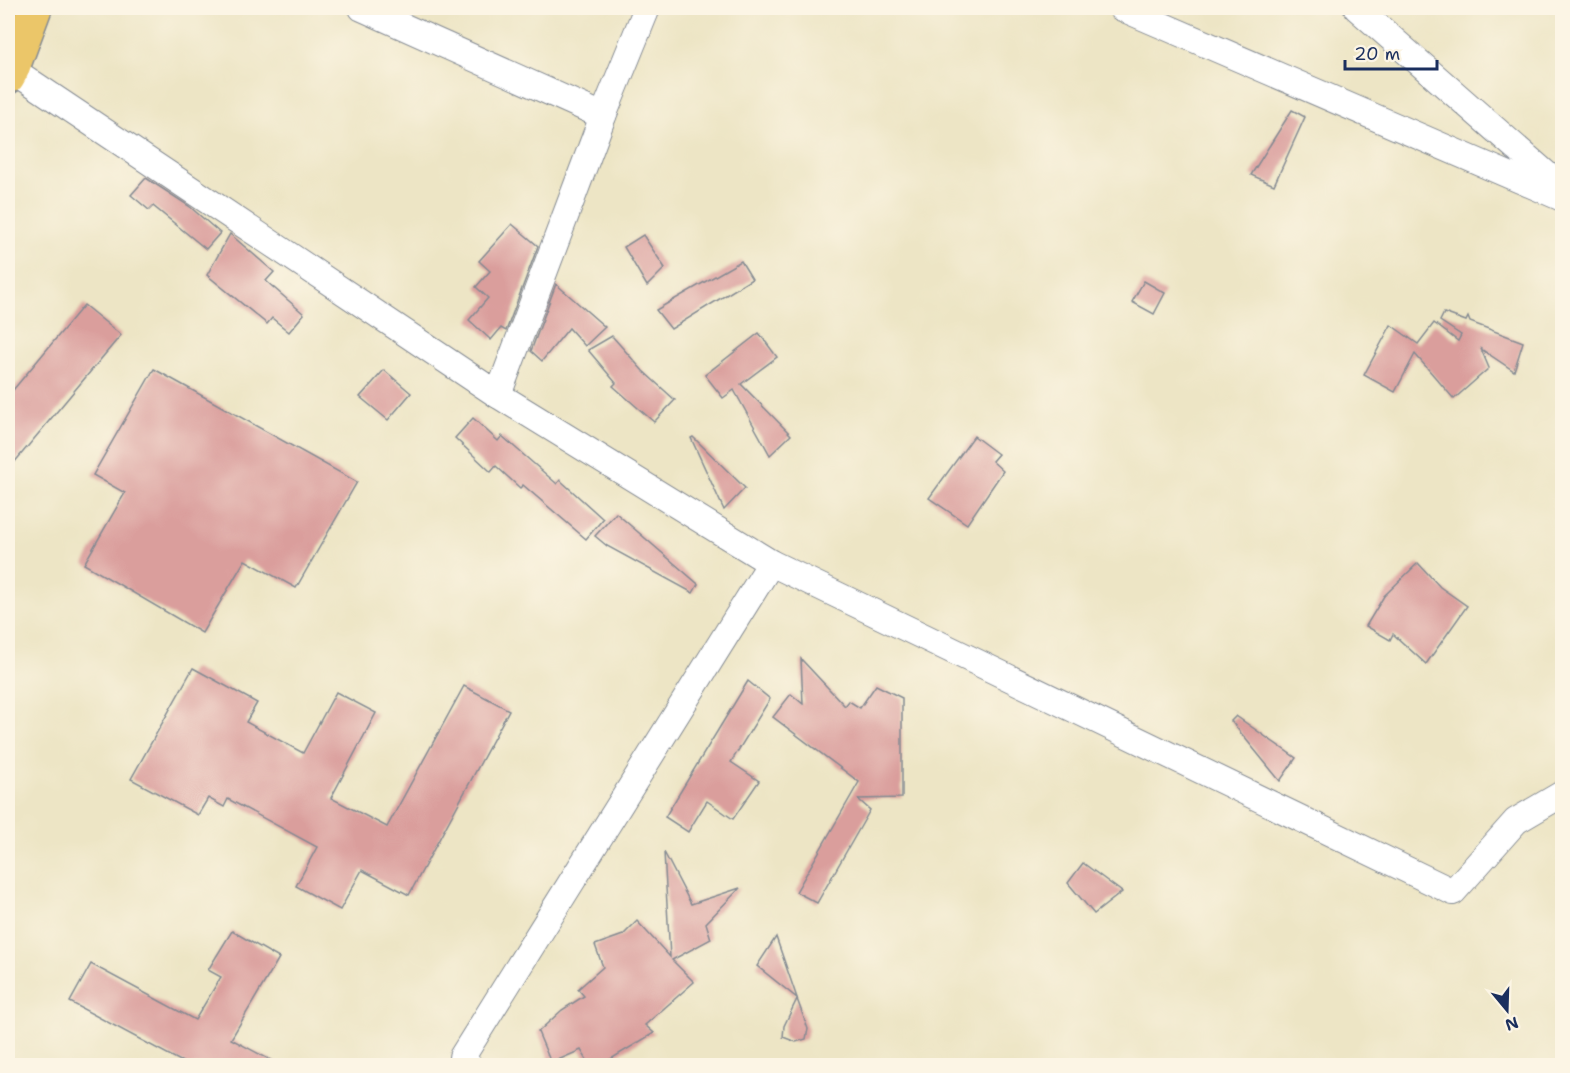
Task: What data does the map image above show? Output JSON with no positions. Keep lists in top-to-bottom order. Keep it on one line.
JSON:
{"scale_bar":"20 m","north":"bottom"}
